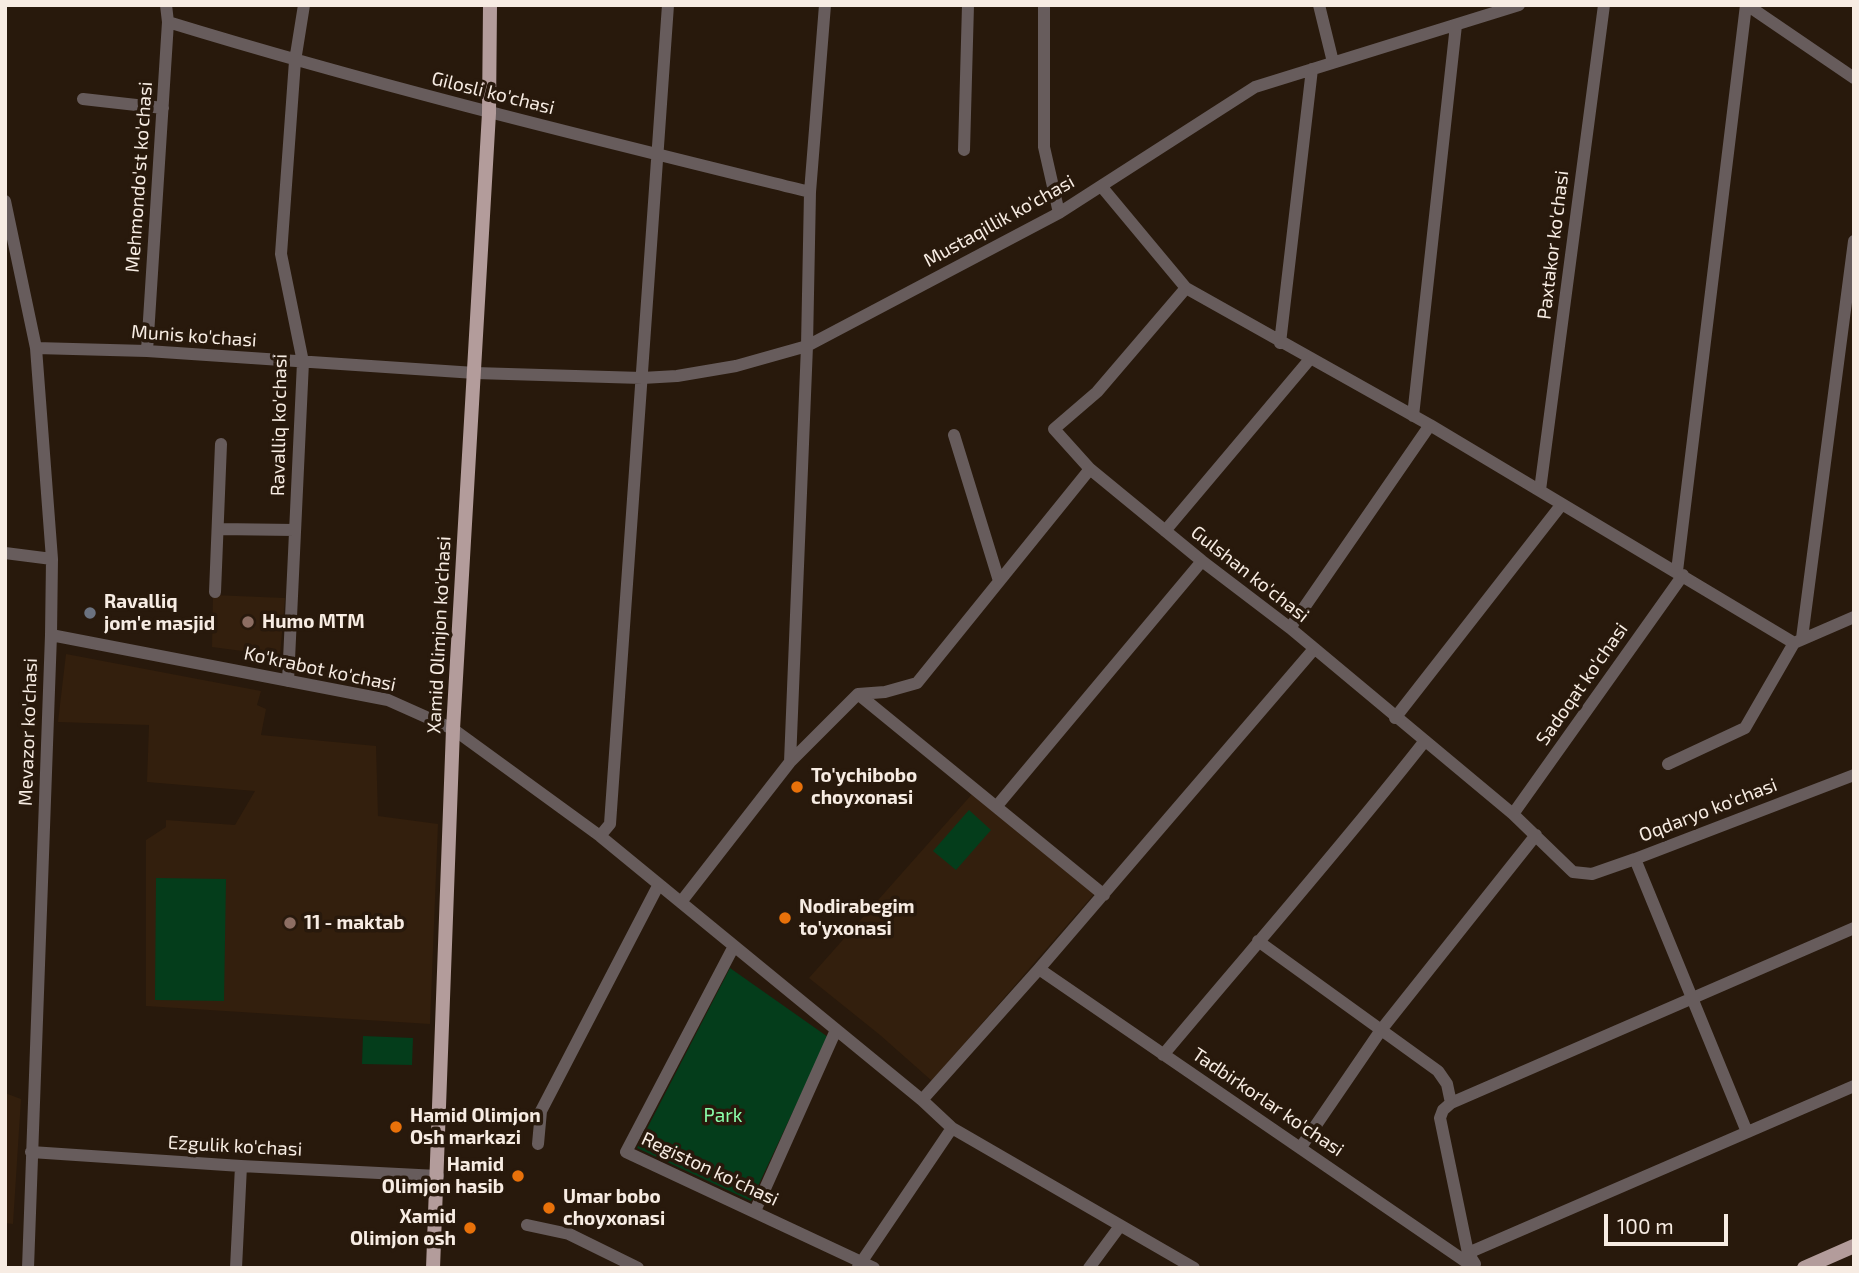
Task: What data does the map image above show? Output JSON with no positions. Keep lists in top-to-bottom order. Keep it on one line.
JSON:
{"streets":{"main road":["Xamid Olimjon ko'chasi"],"street":["Gilosli ko'chasi","Mehmondo'st ko'chasi","Mustaqillik ko'chasi","Paxtakor ko'chasi","Munis ko'chasi","Ravalliq ko'chasi","Gulshan ko'chasi","Ko'krabot ko'chasi","Sadoqat ko'chasi","Mevazor ko'chasi","Oqdaryo ko'chasi","Tadbirkorlar ko'chasi","Ezgulik ko'chasi","Registon ko'chasi"]},"crossings":[["Gilosli ko'chasi","Mehmondo'st ko'chasi"],["Gilosli ko'chasi","Ravalliq ko'chasi"],["Gilosli ko'chasi","Xamid Olimjon ko'chasi"],["Mehmondo'st ko'chasi","Munis ko'chasi"],["Mustaqillik ko'chasi","Munis ko'chasi"],["Mustaqillik ko'chasi","Xamid Olimjon ko'chasi"],["Munis ko'chasi","Ravalliq ko'chasi"],["Munis ko'chasi","Xamid Olimjon ko'chasi"],["Munis ko'chasi","Mevazor ko'chasi"],["Ravalliq ko'chasi","Ko'krabot ko'chasi"],["Gulshan ko'chasi","Sadoqat ko'chasi"],["Gulshan ko'chasi","Oqdaryo ko'chasi"],["Xamid Olimjon ko'chasi","Ko'krabot ko'chasi"],["Xamid Olimjon ko'chasi","Ezgulik ko'chasi"],["Ko'krabot ko'chasi","Mevazor ko'chasi"],["Ko'krabot ko'chasi","Registon ko'chasi"],["Mevazor ko'chasi","Ezgulik ko'chasi"]],"parks":["Park"],"places":["Ravalliq jom'e masjid","Humo MTM","To'ychibobo choyxonasi","Nodirabegim to'yxonasi","11 - maktab","Hamid Olimjon Osh markazi","Hamid Olimjon hasib","Umar bobo choyxonasi","Xamid Olimjon osh"],"scale_bar":"100 m"}
